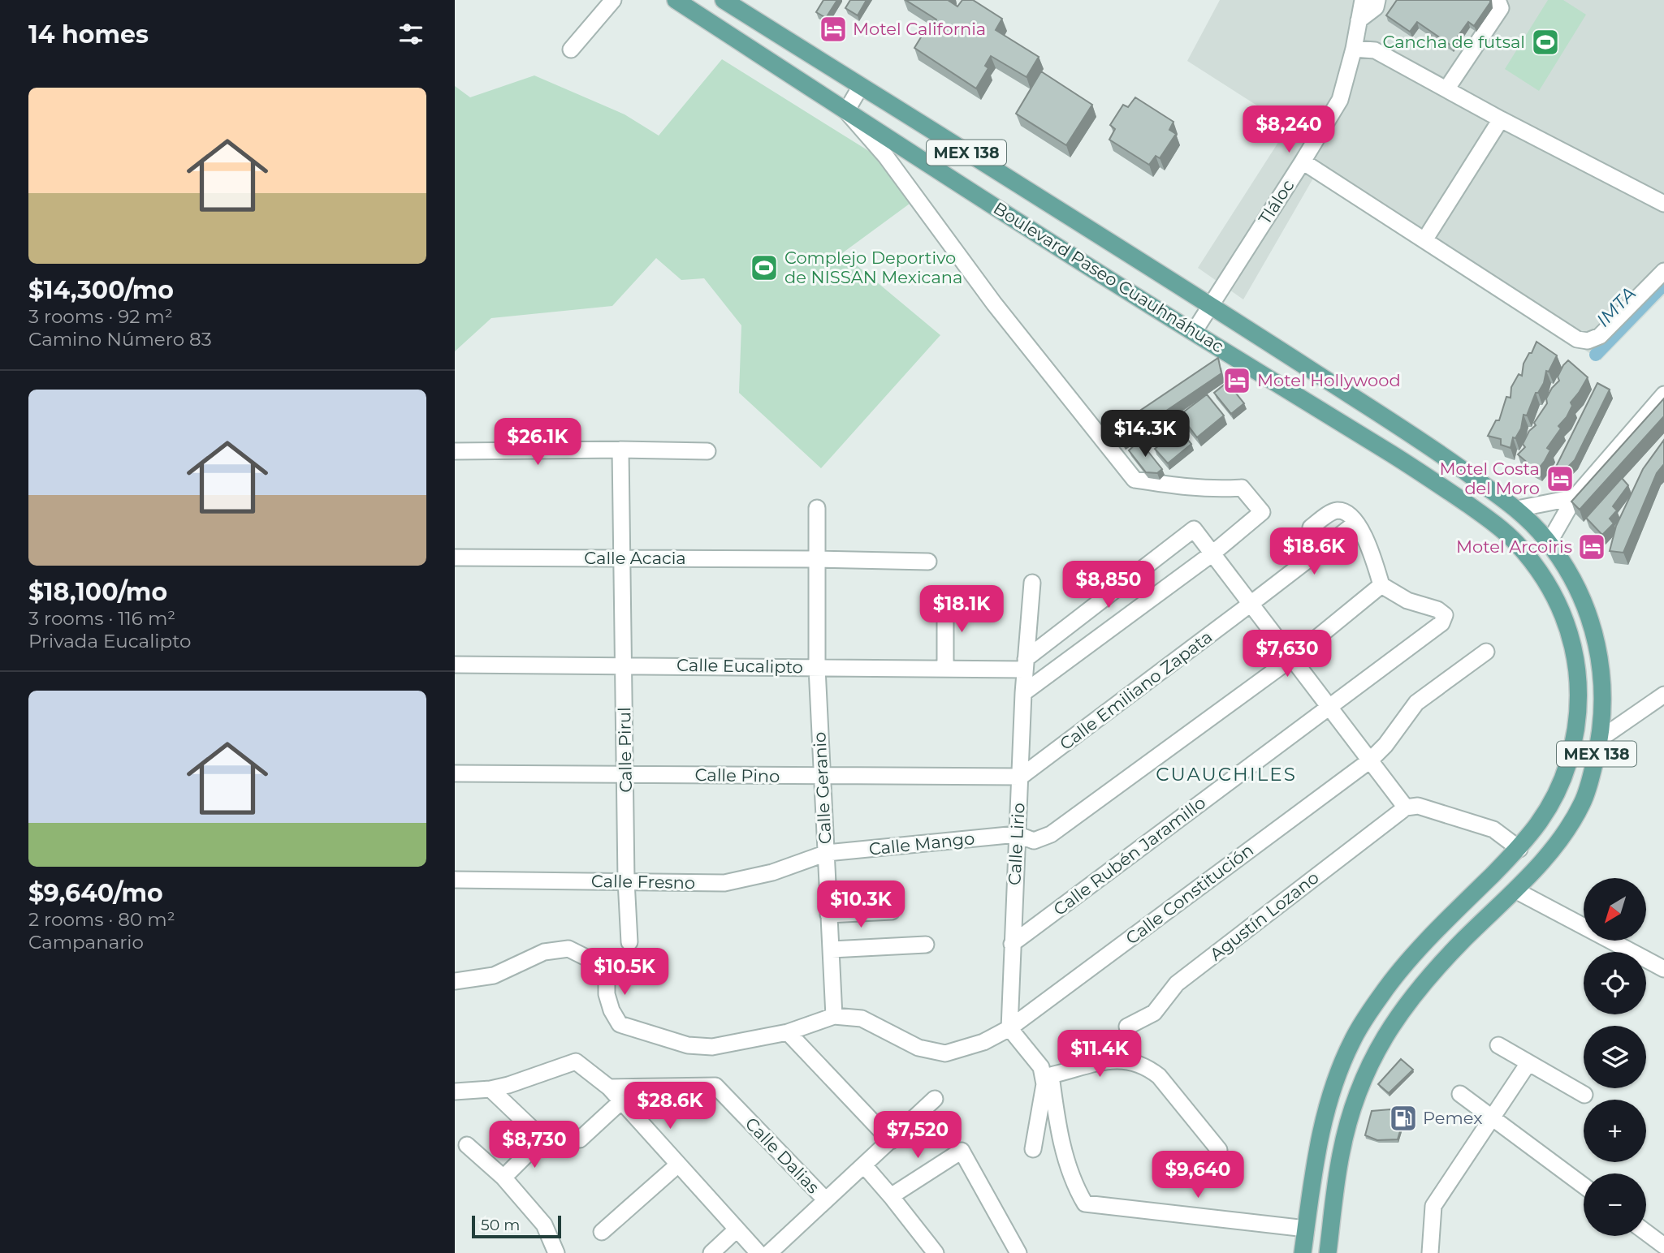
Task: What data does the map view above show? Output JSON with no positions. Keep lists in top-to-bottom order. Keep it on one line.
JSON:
{"streets":{"main road":["MEX 138","Boulevard Paseo Cuauhnáhuac"],"street":["Tláloc","Calle Acacia","Calle Eucalipto","Calle Emiliano Zapata","Calle Pirul","Calle Pino","Calle Geranio","Calle Mango","Calle Lirio","Calle Rubén Jaramillo","Calle Fresno","Calle Constitución","Agustín Lozano","Calle Dalias"]},"crossings":[["Tláloc","Boulevard Paseo Cuauhnáhuac"],["Calle Acacia","Calle Pirul"],["Calle Acacia","Calle Geranio"],["Calle Eucalipto","Calle Pirul"],["Calle Eucalipto","Calle Geranio"],["Calle Eucalipto","Calle Lirio"],["Calle Emiliano Zapata","Calle Pino"],["Calle Emiliano Zapata","Calle Lirio"],["Calle Pirul","Calle Pino"],["Calle Pirul","Calle Fresno"],["Calle Pino","Calle Geranio"],["Calle Pino","Calle Lirio"],["Calle Geranio","Calle Mango"],["Calle Geranio","Calle Fresno"],["Calle Geranio","Calle Constitución"],["Calle Mango","Calle Lirio"],["Calle Mango","Calle Rubén Jaramillo"],["Calle Mango","Calle Fresno"],["Calle Lirio","Calle Rubén Jaramillo"],["Calle Lirio","Calle Constitución"]],"districts":["CUAUCHILES"],"water":["IMTA"],"places":{"hotel":["Motel California","Motel Hollywood","Motel Costa del Moro","Motel Arcoiris"],"sports":["Cancha de futsal","Complejo Deportivo de NISSAN Mexicana"],"fuel station":["Pemex"]},"scale_bar":"50 m","north":"bottom left","page":{"heading":"14 homes","list":[{"name":"$14,300/mo","note":"3 rooms · 92 m² · Camino Número 83"},{"name":"$18,100/mo","note":"3 rooms · 116 m² · Privada Eucalipto"},{"name":"$9,640/mo","note":"2 rooms · 80 m² · Campanario"}],"price":["$8,240","$14.3K","$26.1K","$18.6K","$8,850","$18.1K","$7,630","$10.3K","$10.5K","$11.4K","$28.6K","$7,520","$8,730","$9,640"],"map_buttons":["+","−"],"scale":"50 m"}}
